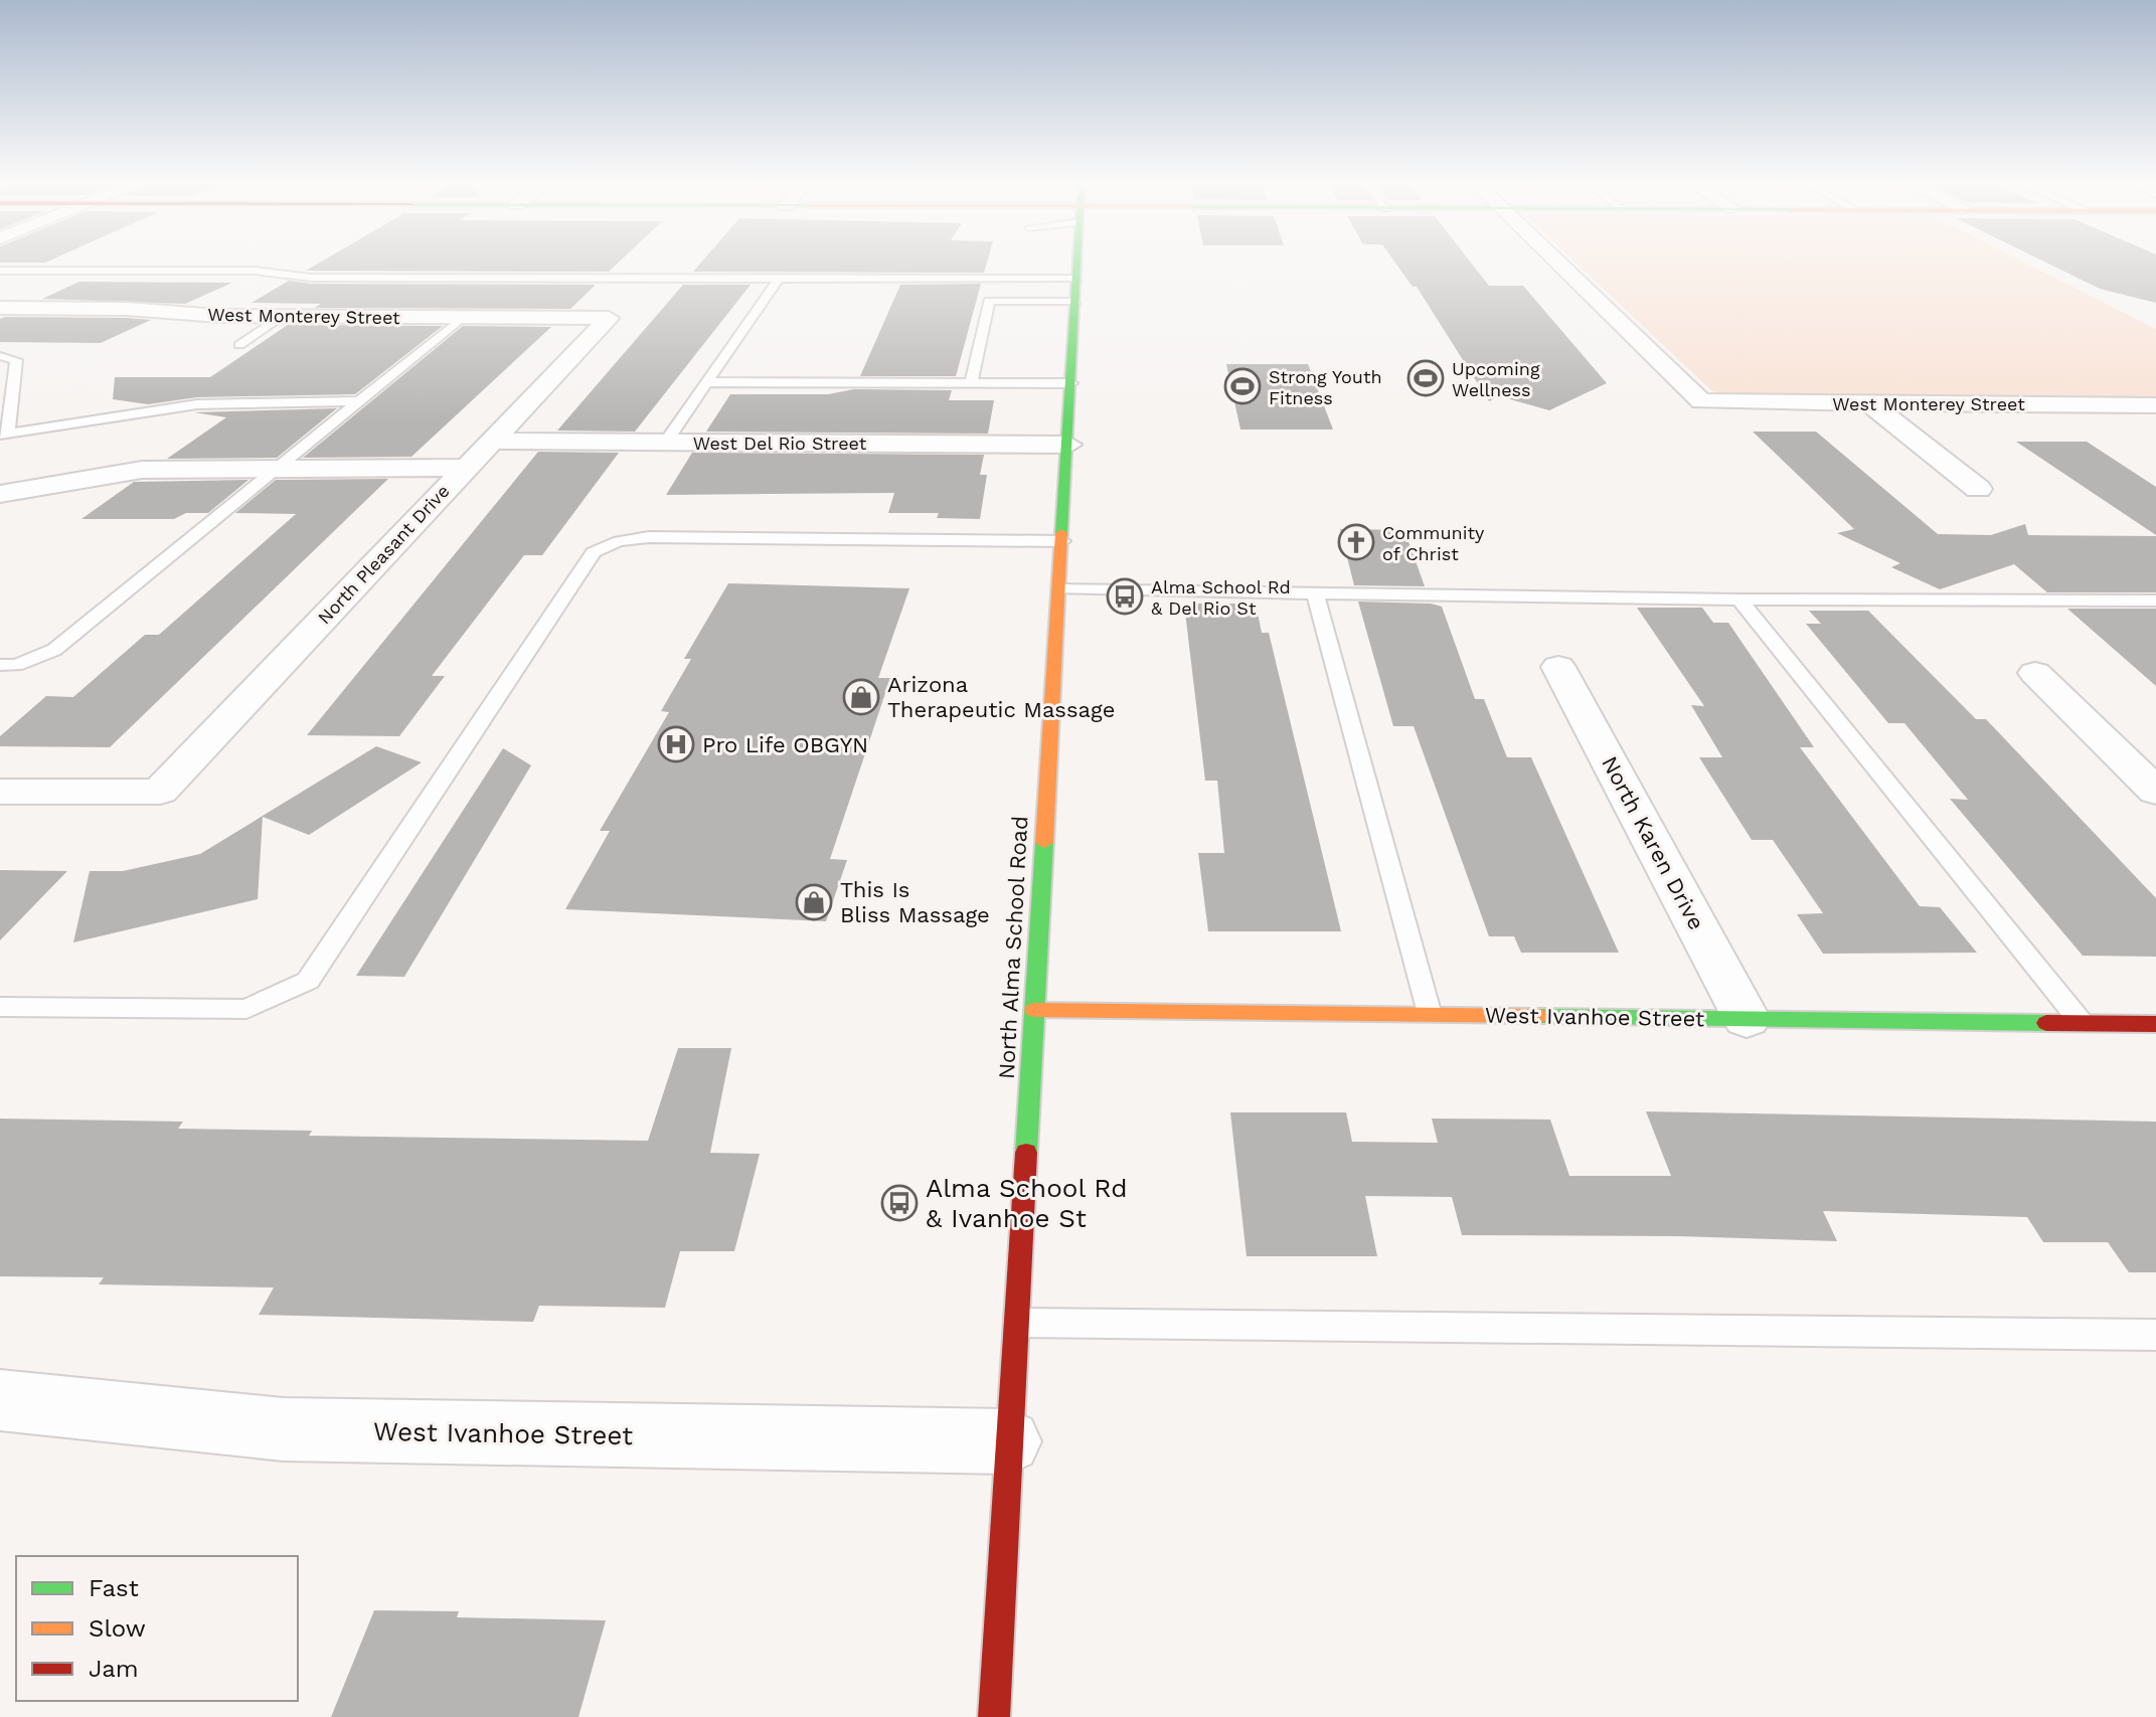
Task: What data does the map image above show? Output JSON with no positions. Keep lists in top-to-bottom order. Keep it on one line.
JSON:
{"streets":{"street":["West Monterey Street","West Del Rio Street","North Pleasant Drive","North Karen Drive","North Alma School Road","West Ivanhoe Street"]},"crossings":[["West Monterey Street","North Pleasant Drive"],["West Del Rio Street","North Pleasant Drive"],["West Del Rio Street","North Alma School Road"],["North Karen Drive","West Ivanhoe Street"],["North Alma School Road","West Ivanhoe Street"]],"places":{"sports":["Upcoming Wellness","Strong Youth Fitness"],"church":["Community of Christ"],"bus stop":["Alma School Rd & Del Rio St","Alma School Rd & Ivanhoe St"],"shop":["Arizona Therapeutic Massage","This Is Bliss Massage"],"hospital":["Pro Life OBGYN"]},"legend":["Fast","Slow","Jam"]}
